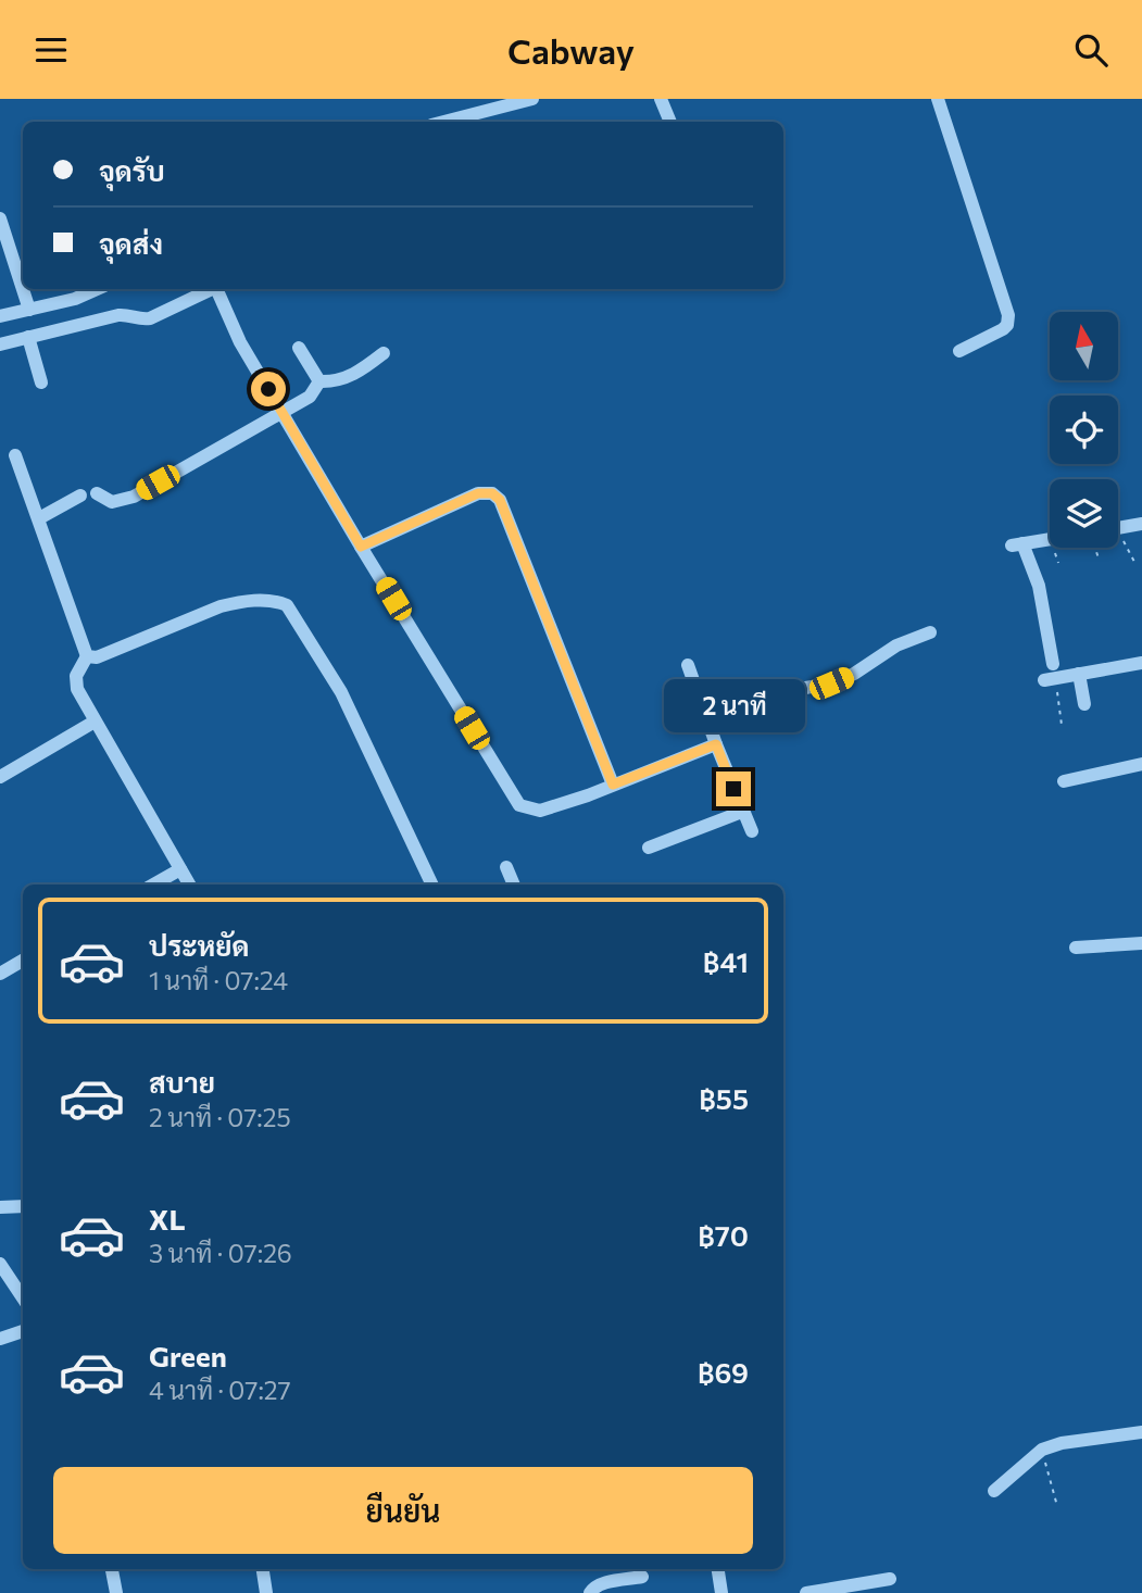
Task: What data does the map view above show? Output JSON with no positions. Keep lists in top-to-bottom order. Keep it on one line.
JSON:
{"north":"top","page":{"header":"Cabway","banner":["จุดรับ","จุดส่ง"],"bubble":"2 นาที","list":[{"name":"ประหยัด","note":"1 นาที · 07:24","value":"฿41"},{"name":"สบาย","note":"2 นาที · 07:25","value":"฿55"},{"name":"XL","note":"3 นาที · 07:26","value":"฿70"},{"name":"Green","note":"4 นาที · 07:27","value":"฿69"}],"buttons":"ยืนยัน"}}
